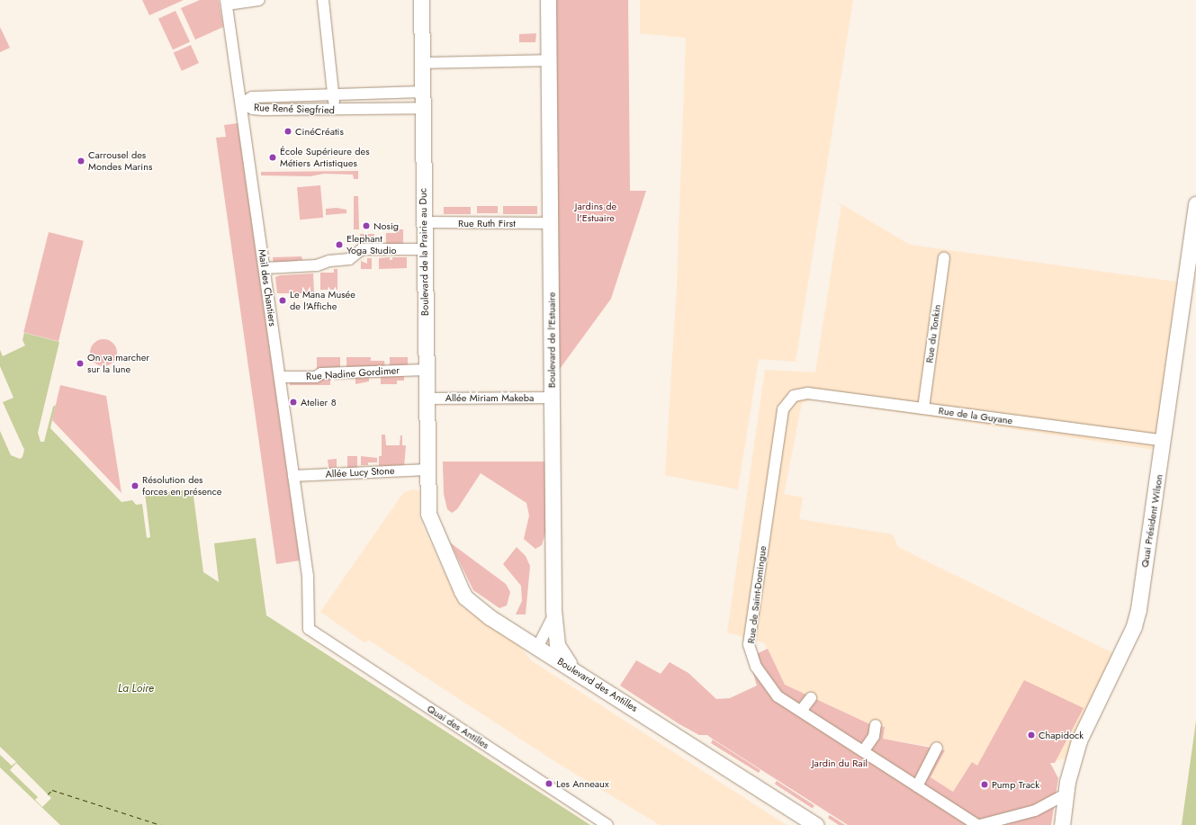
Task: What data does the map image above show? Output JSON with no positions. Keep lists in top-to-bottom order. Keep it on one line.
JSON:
{"streets":{"main road":["Boulevard de la Prairie au Duc","Boulevard de l'Estuaire","Quai Président Wilson","Boulevard des Antilles"],"street":["Rue René Siegfried","Rue Ruth First","Mail des Chantiers","Rue du Tonkin","Rue Nadine Gordimer","Allée Miriam Makeba","Rue de la Guyane","Allée Lucy Stone","Rue de Saint-Domingue","Quai des Antilles"]},"crossings":[["Rue René Siegfried","Boulevard de la Prairie au Duc"],["Rue René Siegfried","Mail des Chantiers"],["Rue Ruth First","Boulevard de la Prairie au Duc"],["Rue Ruth First","Boulevard de l'Estuaire"],["Boulevard de la Prairie au Duc","Rue Nadine Gordimer"],["Boulevard de la Prairie au Duc","Allée Miriam Makeba"],["Boulevard de la Prairie au Duc","Allée Lucy Stone"],["Boulevard de la Prairie au Duc","Boulevard des Antilles"],["Mail des Chantiers","Rue Nadine Gordimer"],["Mail des Chantiers","Allée Lucy Stone"],["Mail des Chantiers","Quai des Antilles"],["Rue du Tonkin","Rue de la Guyane"],["Boulevard de l'Estuaire","Allée Miriam Makeba"],["Boulevard de l'Estuaire","Boulevard des Antilles"],["Rue de la Guyane","Quai Président Wilson"],["Rue de la Guyane","Rue de Saint-Domingue"],["Quai Président Wilson","Rue de Saint-Domingue"]],"water":["La Loire"],"parks":["Jardins de l'Estuaire","Jardin du Rail"],"places":["CinéCréatis","École Supérieure des Métiers Artistiques","Carrousel des Mondes Marins","Nosig","Elephant Yoga Studio","Le Mana Musée de l'Affiche","On va marcher sur la lune","Atelier 8","Résolution des forces en présence","Chapidock","Les Anneaux","Pump Track"]}
